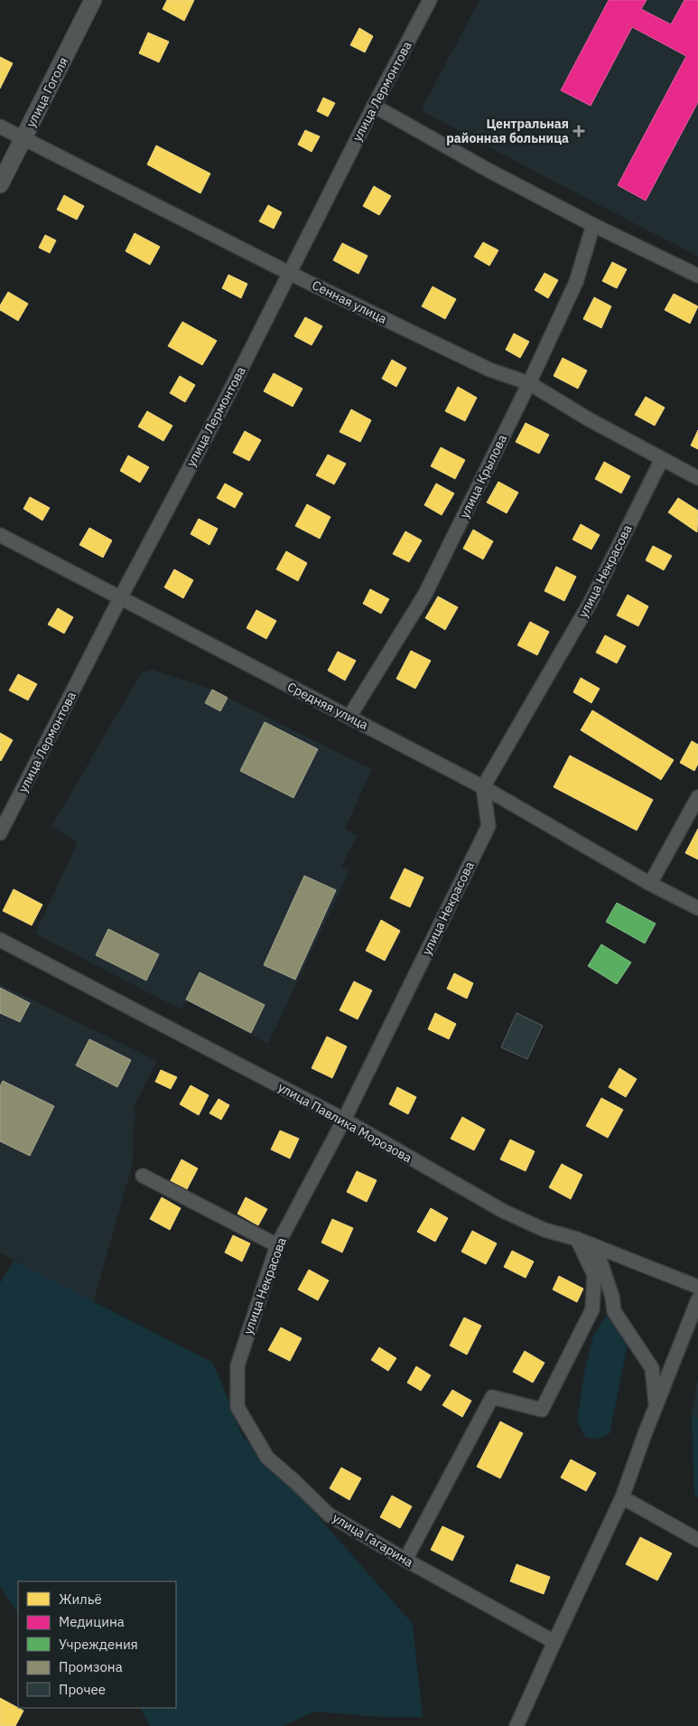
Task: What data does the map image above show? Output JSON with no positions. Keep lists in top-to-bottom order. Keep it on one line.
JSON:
{"streets":{"street":["улица Лермонтова","улица Гоголя","Сенная улица","улица Крылова","улица Некрасова","Средняя улица","улица Павлика Морозова","улица Гагарина"]},"crossings":[["улица Лермонтова","Сенная улица"],["улица Лермонтова","Средняя улица"],["улица Гоголя","Сенная улица"],["Сенная улица","улица Крылова"],["Сенная улица","улица Некрасова"],["улица Крылова","Средняя улица"],["улица Некрасова","Средняя улица"],["улица Некрасова","улица Павлика Морозова"],["улица Некрасова","улица Гагарина"]],"places":{"health":["Центральная районная больница"]},"legend":["Жильё","Медицина","Учреждения","Промзона","Прочее"]}
